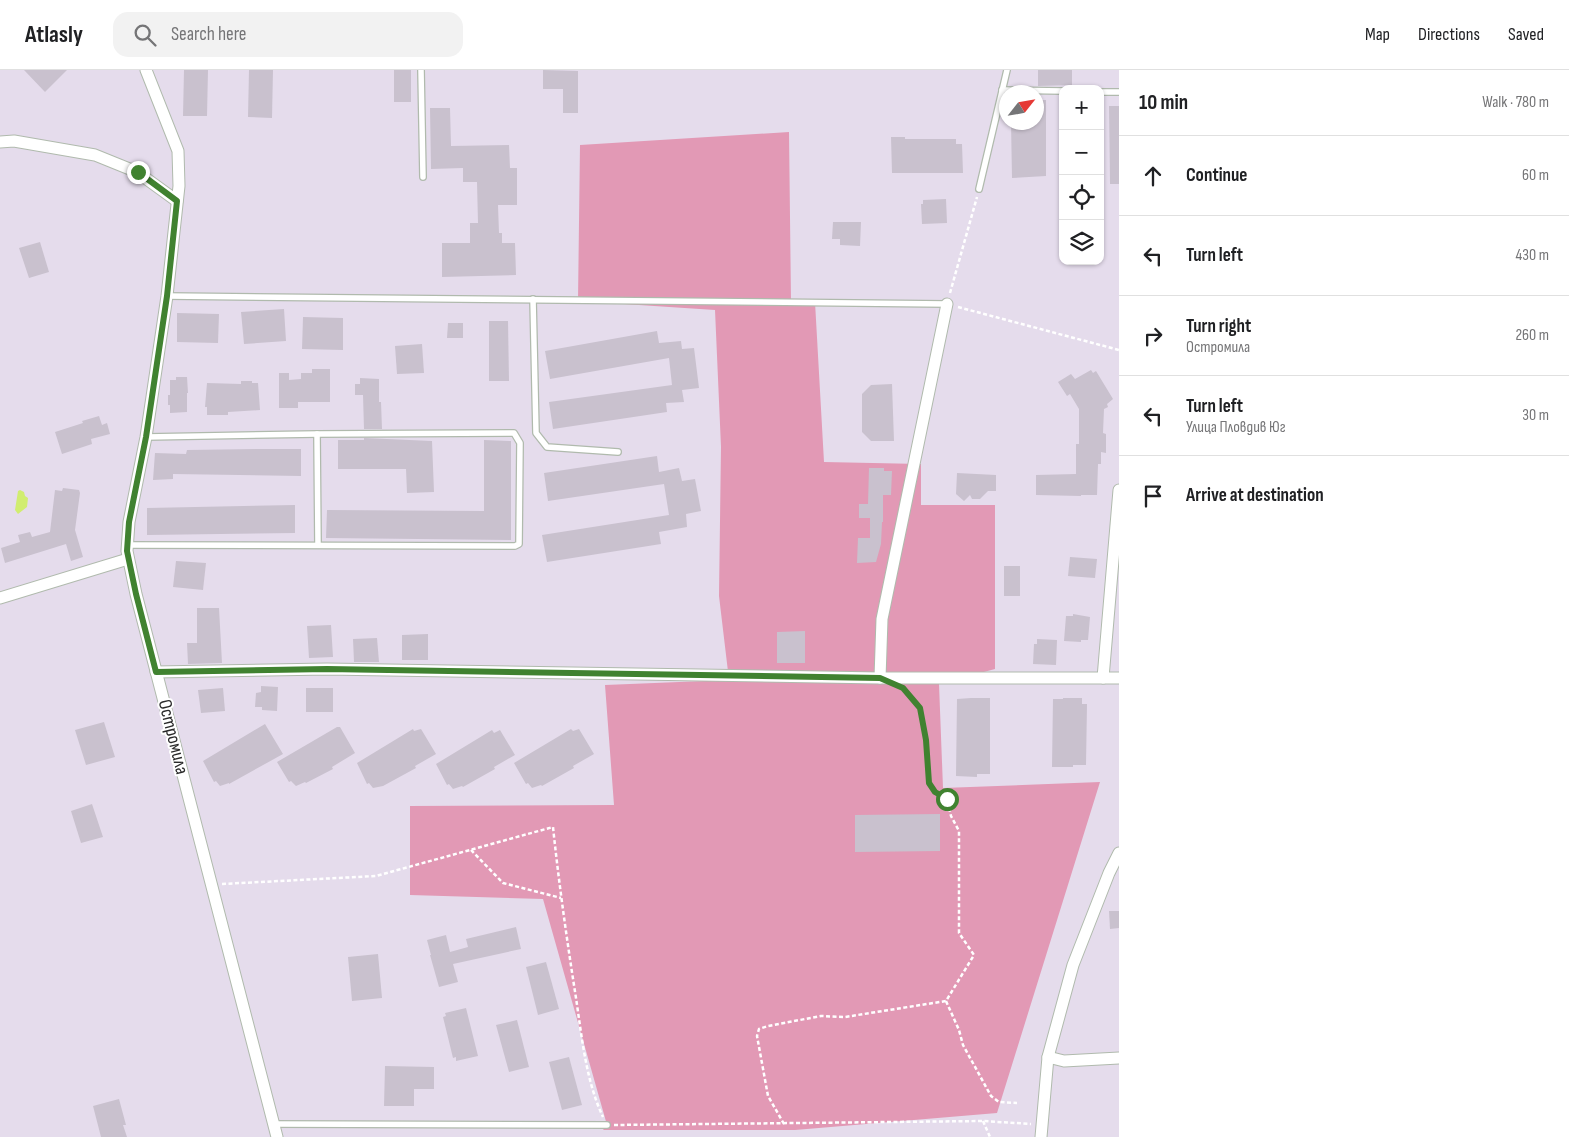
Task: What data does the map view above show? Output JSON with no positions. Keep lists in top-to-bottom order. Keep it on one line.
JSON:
{"streets":{"street":["Остромила"]},"north":"top right","page":{"header":"Atlasly","search":"Search here","nav":["Map","Directions","Saved"],"heading":["10 min","Walk · 780 m"],"map_buttons":["+","−"],"list":[["Continue","60 m"],["Turn left","430 m"],["Turn right","Остромила","260 m"],["Turn left","Улица Пловдив Юг","30 m"],"Arrive at destination"]}}
